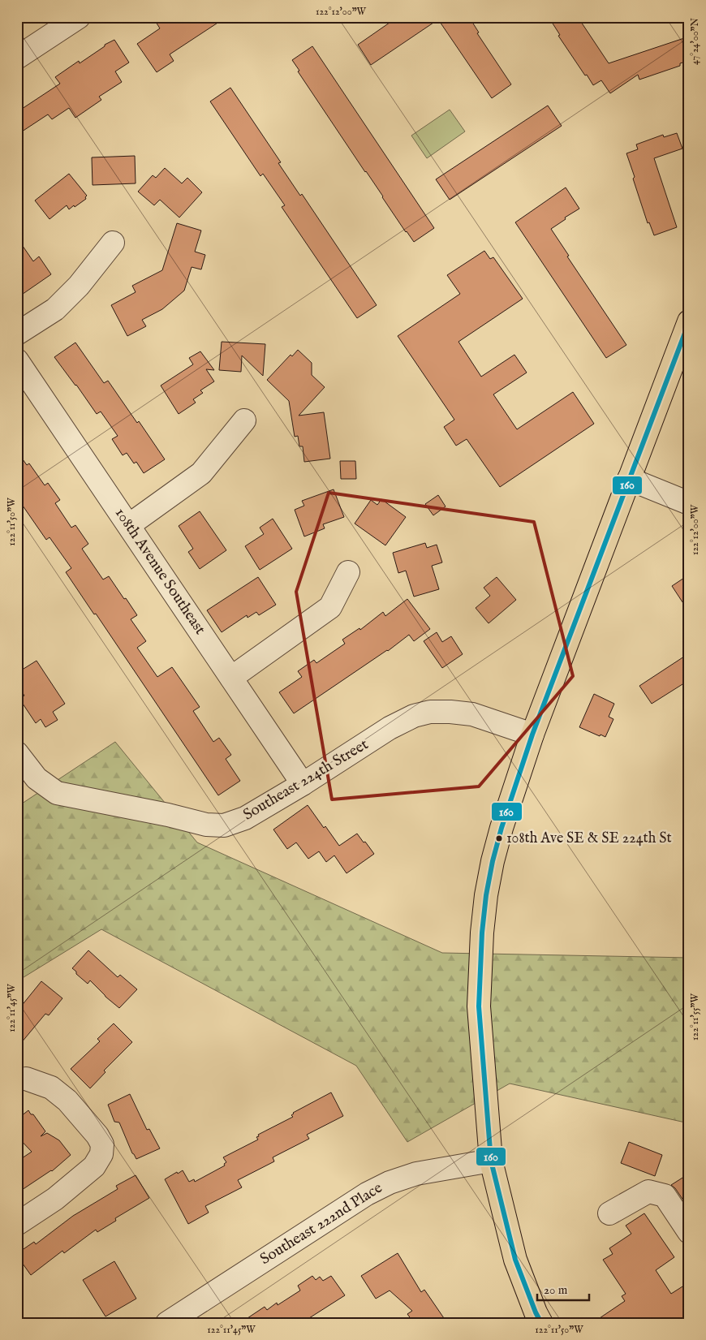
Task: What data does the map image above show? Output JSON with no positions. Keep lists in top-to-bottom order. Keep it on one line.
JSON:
{"streets":{"street":["108th Avenue Southeast","Southeast 224th Street","Southeast 222nd Place"]},"crossings":[["108th Avenue Southeast","Southeast 224th Street"]],"places":["108th Ave SE & SE 224th St"],"lines":["transit line 160"],"scale_bar":"20 m","coordinates":["122°12'00\"W","47°24'00\"N","122°11'50\"W","122°11'45\"W","122°11'55\"W"]}
